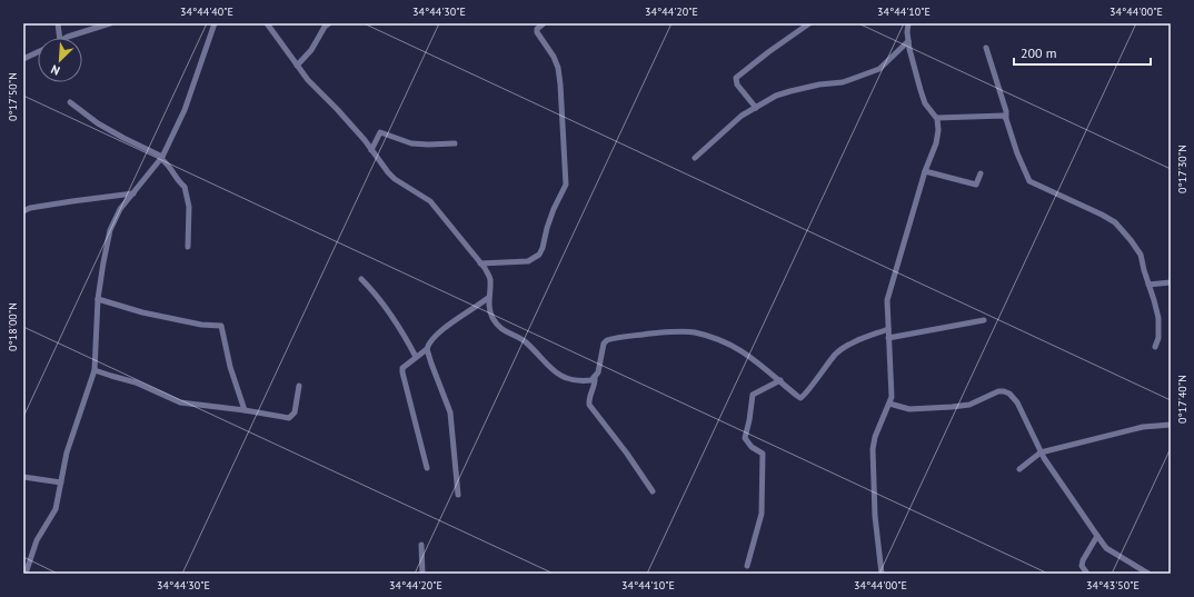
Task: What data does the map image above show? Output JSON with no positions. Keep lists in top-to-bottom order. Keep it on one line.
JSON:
{"scale_bar":"200 m","north":"bottom left","coordinates":["34°44'40\"E","34°44'30\"E","34°44'20\"E","34°44'10\"E","34°44'00\"E","0°17'50\"N","0°17'30\"N","0°18'00\"N","0°17'40\"N","34°43'50\"E"]}
